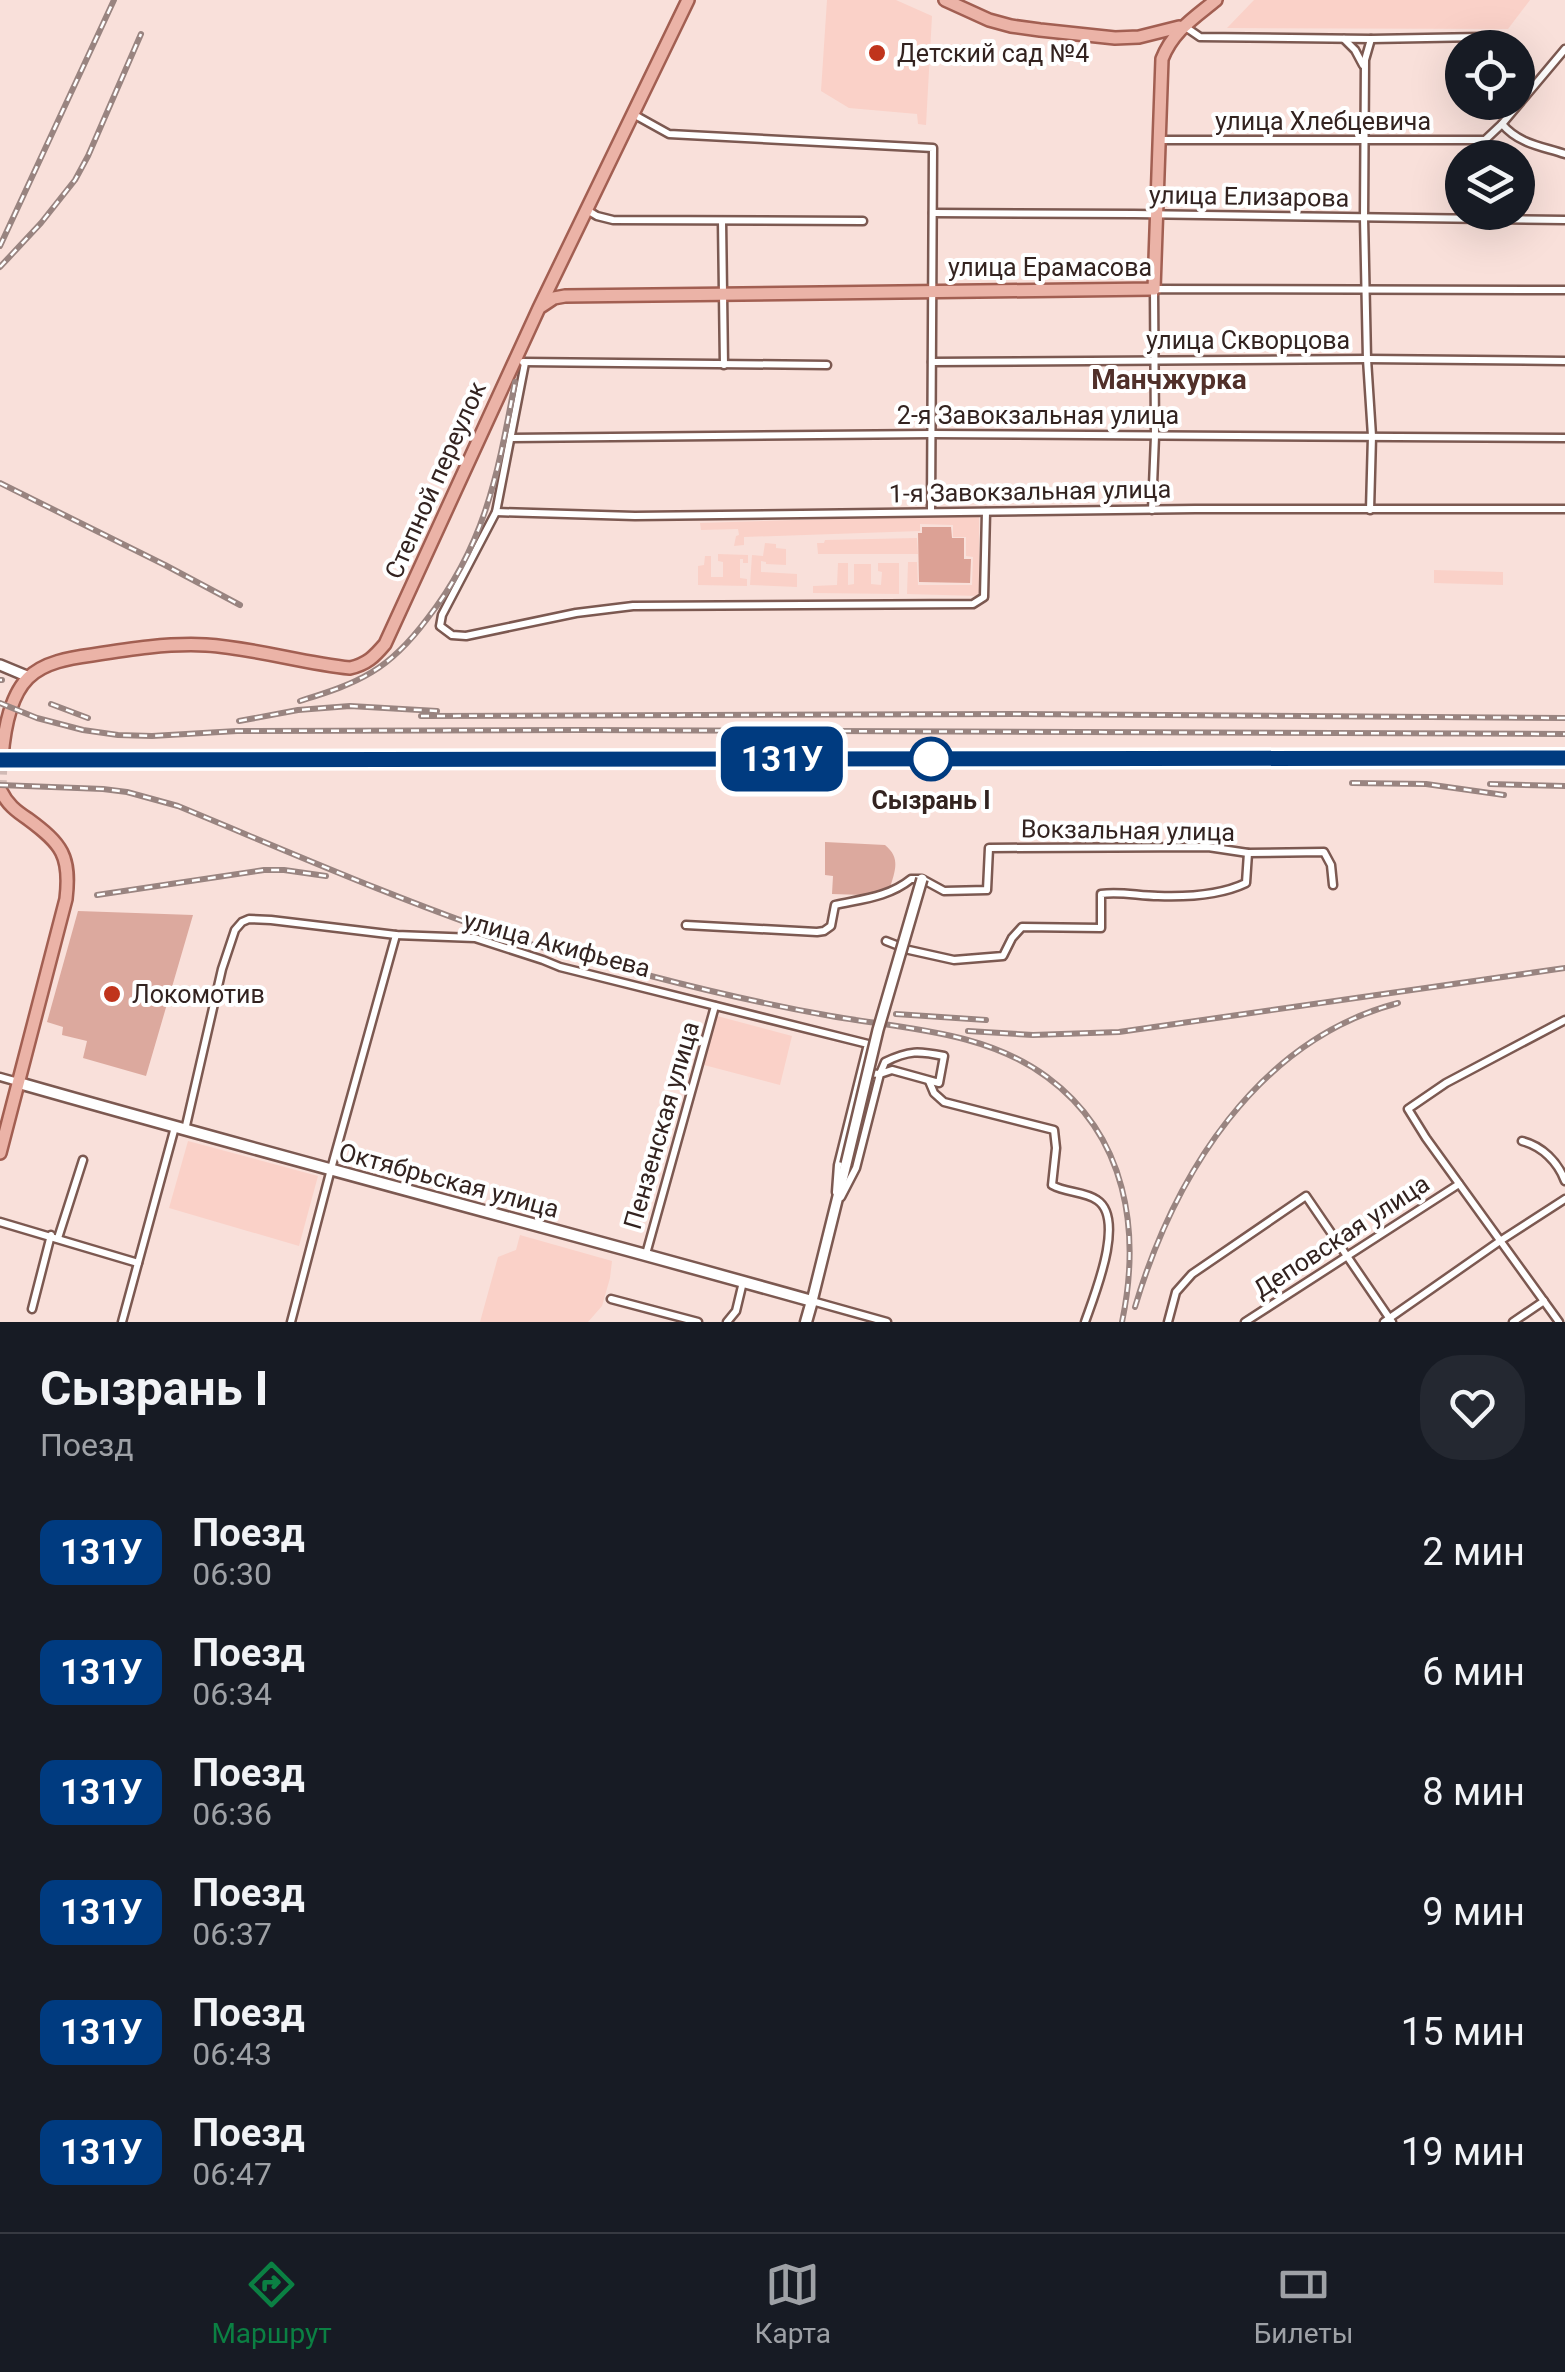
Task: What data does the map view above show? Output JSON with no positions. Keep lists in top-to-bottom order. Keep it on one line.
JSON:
{"streets":{"main road":["улица Ерамасова","Степной переулок","Октябрьская улица"],"street":["улица Хлебцевича","улица Елизарова","улица Скворцова","2-я Завокзальная улица","1-я Завокзальная улица","Вокзальная улица","улица Акифьева","Пензенская улица","Деповская улица"]},"crossings":[["улица Ерамасова","Степной переулок"],["улица Акифьева","Пензенская улица"],["улица Акифьева","Октябрьская улица"],["Пензенская улица","Октябрьская улица"]],"districts":["Манчжурка"],"places":["Детский сад №4","Сызрань I","Локомотив"],"page":{"on_map":"131У","heading":["Сызрань I","Поезд"],"list":[{"mark":"131У","name":"Поезд","note":"06:30","value":"2 мин"},{"mark":"131У","name":"Поезд","note":"06:34","value":"6 мин"},{"mark":"131У","name":"Поезд","note":"06:36","value":"8 мин"},{"mark":"131У","name":"Поезд","note":"06:37","value":"9 мин"},{"mark":"131У","name":"Поезд","note":"06:43","value":"15 мин"},{"mark":"131У","name":"Поезд","note":"06:47","value":"19 мин"}],"tabs":["Маршрут","Карта","Билеты"]}}
